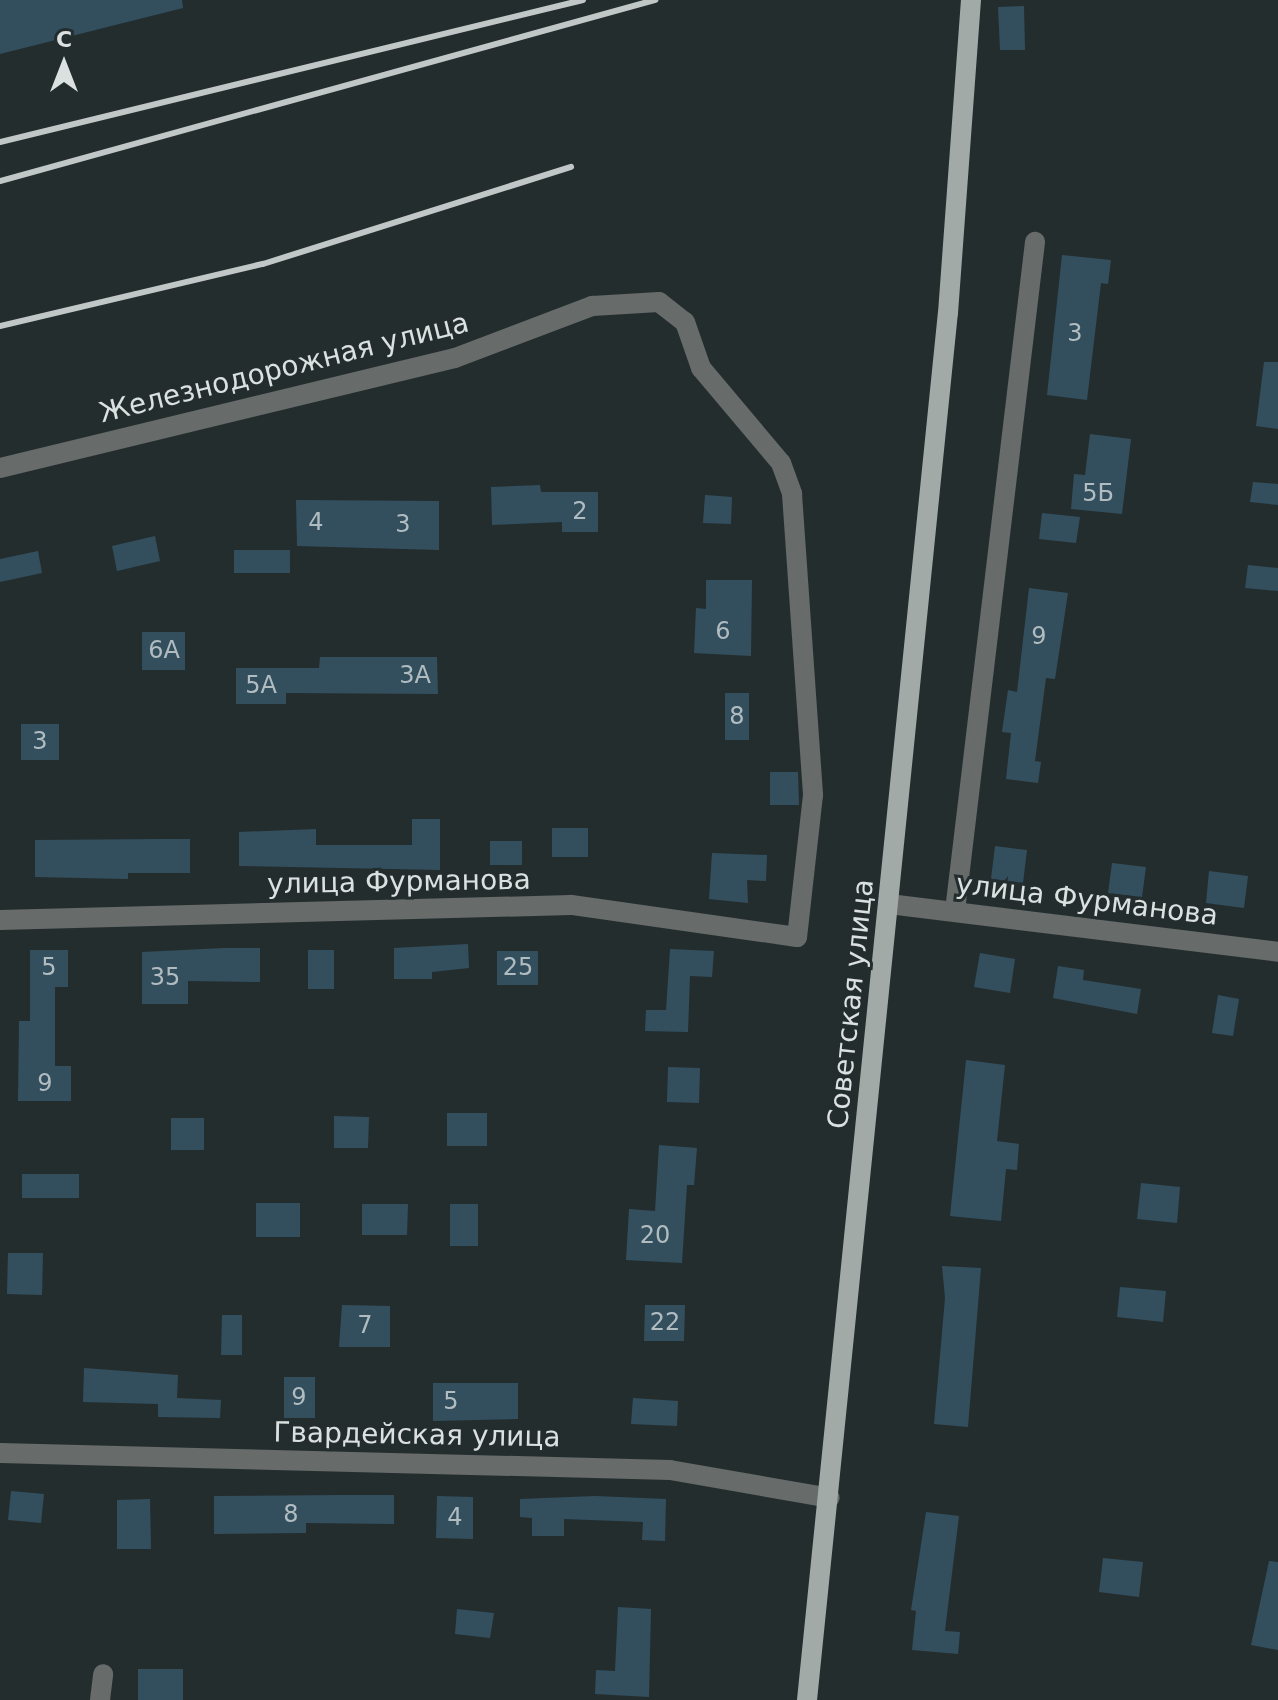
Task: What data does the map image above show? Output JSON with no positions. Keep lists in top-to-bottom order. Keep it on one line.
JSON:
{"streets":{"main road":["Советская улица"],"street":["Железнодорожная улица","улица Фурманова","Гвардейская улица"]},"crossings":[["Железнодорожная улица","улица Фурманова"],["улица Фурманова","Советская улица"],["Советская улица","Гвардейская улица"]],"house_numbers":["3","5Б","2","4","3","6","9","6А","3А","5А","8","3","5","25","35","9","20","22","7","9","5","8","4"],"north":"top"}
